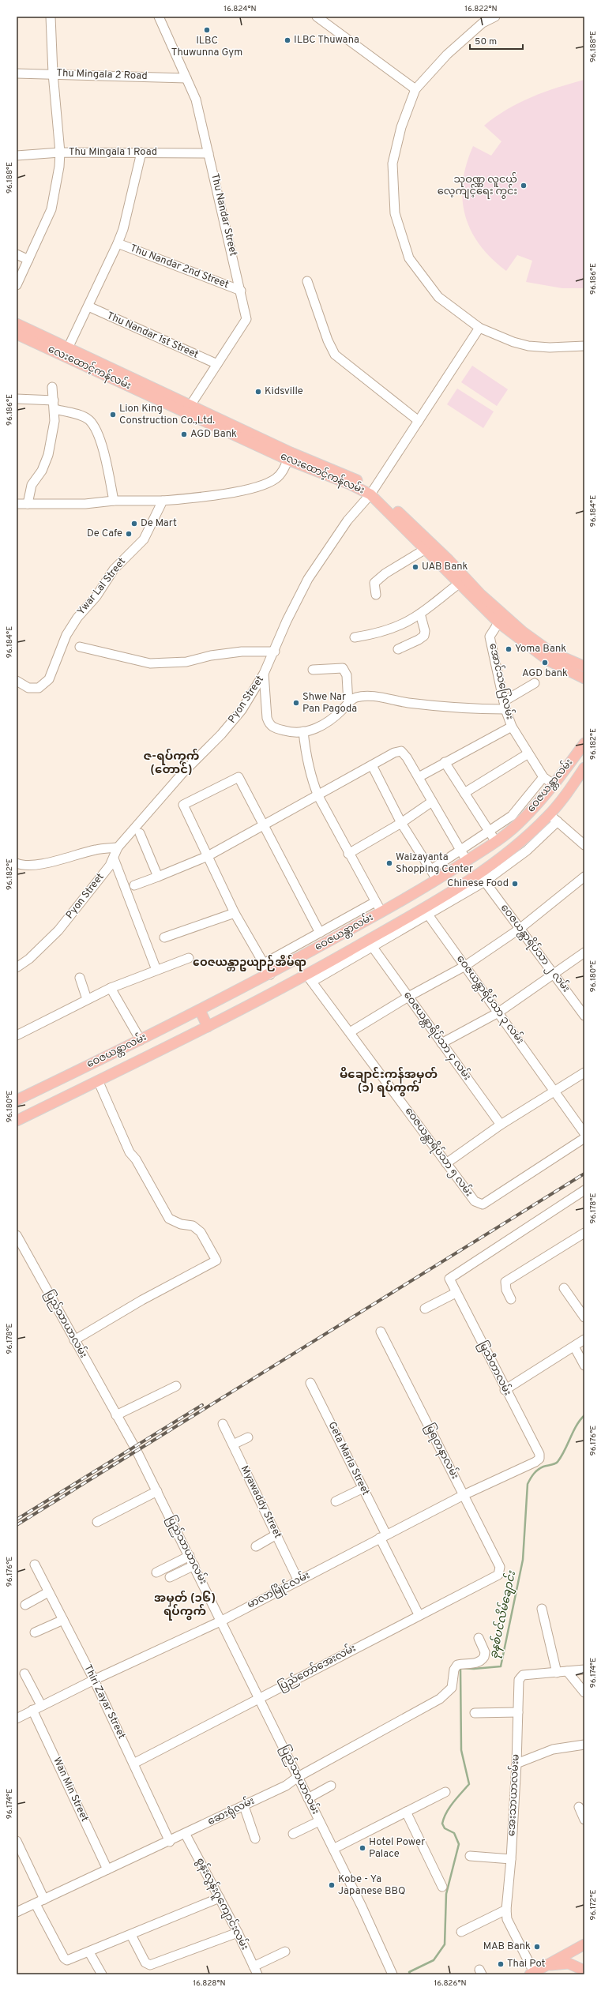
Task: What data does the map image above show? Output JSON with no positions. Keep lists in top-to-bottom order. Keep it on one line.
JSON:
{"streets":{"main road":["လေးထောင့်ကန်လမ်း","ဝေဇယန္တာလမ်း"],"street":["Thu Mingala 2 Road","Thu Mingala 1 Road","Thu Nandar Street","Thu Nandar 2nd Street","Thu Nandar 1st Street","Ywar Lal Street","အောင်သပြေလမ်း","Pyon Street","ဝေဇယန္တာရိပ်သာ ၂ လမ်း","ဝေဇယန္တာရိပ်သာ ၃ လမ်း","ဝေဇယန္တာရိပ်သာ ၄ လမ်း","ဝေဇယန္တာရိပ်သာ ၅ လမ်း","ပြည်သာယာလမ်း","မြသီတာလမ်း","မြရတနာလမ်း","Geta Marla Street","Myawaddy Street","မာလာမြိုင်လမ်း","ပြည်တော်အေးလမ်း","Thiri Zayar Street","Wan Min Street","အေးသာယာလမ်းမ","ဆေးရုံလမ်း","စွန်းလွန်းဂူကျောင်းလမ်း"]},"crossings":[["Thu Mingala 2 Road","Thu Nandar Street"],["Thu Mingala 1 Road","Thu Nandar Street"],["Thu Nandar Street","Thu Nandar 2nd Street"],["Thu Nandar Street","Thu Nandar 1st Street"],["Thu Nandar Street","လေးထောင့်ကန်လမ်း"],["လေးထောင့်ကန်လမ်း","အောင်သပြေလမ်း"],["လေးထောင့်ကန်လမ်း","Pyon Street"],["အောင်သပြေလမ်း","ဝေဇယန္တာလမ်း"],["ဝေဇယန္တာလမ်း","ဝေဇယန္တာရိပ်သာ ၂ လမ်း"],["ဝေဇယန္တာလမ်း","ဝေဇယန္တာရိပ်သာ ၃ လမ်း"],["ဝေဇယန္တာလမ်း","ဝေဇယန္တာရိပ်သာ ၄ လမ်း"],["ဝေဇယန္တာလမ်း","ဝေဇယန္တာရိပ်သာ ၅ လမ်း"],["ပြည်သာယာလမ်း","မာလာမြိုင်လမ်း"],["ပြည်သာယာလမ်း","ပြည်တော်အေးလမ်း"],["ပြည်သာယာလမ်း","ဆေးရုံလမ်း"],["မြသီတာလမ်း","မာလာမြိုင်လမ်း"],["မြရတနာလမ်း","မာလာမြိုင်လမ်း"],["မြရတနာလမ်း","ပြည်တော်အေးလမ်း"],["Geta Marla Street","မာလာမြိုင်လမ်း"],["Geta Marla Street","ပြည်တော်အေးလမ်း"],["Myawaddy Street","မာလာမြိုင်လမ်း"],["မာလာမြိုင်လမ်း","Thiri Zayar Street"],["မာလာမြိုင်လမ်း","Wan Min Street"],["ပြည်တော်အေးလမ်း","Thiri Zayar Street"],["Thiri Zayar Street","ဆေးရုံလမ်း"],["Wan Min Street","ဆေးရုံလမ်း"],["ဆေးရုံလမ်း","စွန်းလွန်းဂူကျောင်းလမ်း"]],"districts":["ဇ-ရပ်ကွက် (တောင်)","ဝေဇယန္တာဥယျာဉ်အိမ်ရာ","မိချောင်းကန်အမှတ် (၁) ရပ်ကွက်","အမှတ် (၁၆) ရပ်ကွက်"],"water":["ခုနစ်ပင်လိမ်ချောင်း"],"places":["ILBC Thuwunna Gym","ILBC Thuwana","သုဝဏ္ဏ လူငယ် လေ့ကျင့်ရေး ကွင်း","Kidsville","Lion King Construction Co.,Ltd.","AGD Bank","De Mart","De Cafe","UAB Bank","Yoma Bank","AGD bank","Shwe Nar Pan Pagoda","Waizayanta Shopping Center","Chinese Food","Hotel Power Palace","Kobe - Ya Japanese BBQ","MAB Bank","Thai Pot"],"scale_bar":"50 m","coordinates":["16.824°N","16.822°N","96.188°E","96.186°E","96.184°E","96.182°E","96.180°E","96.178°E","96.176°E","96.174°E","96.172°E","16.828°N","16.826°N"]}
